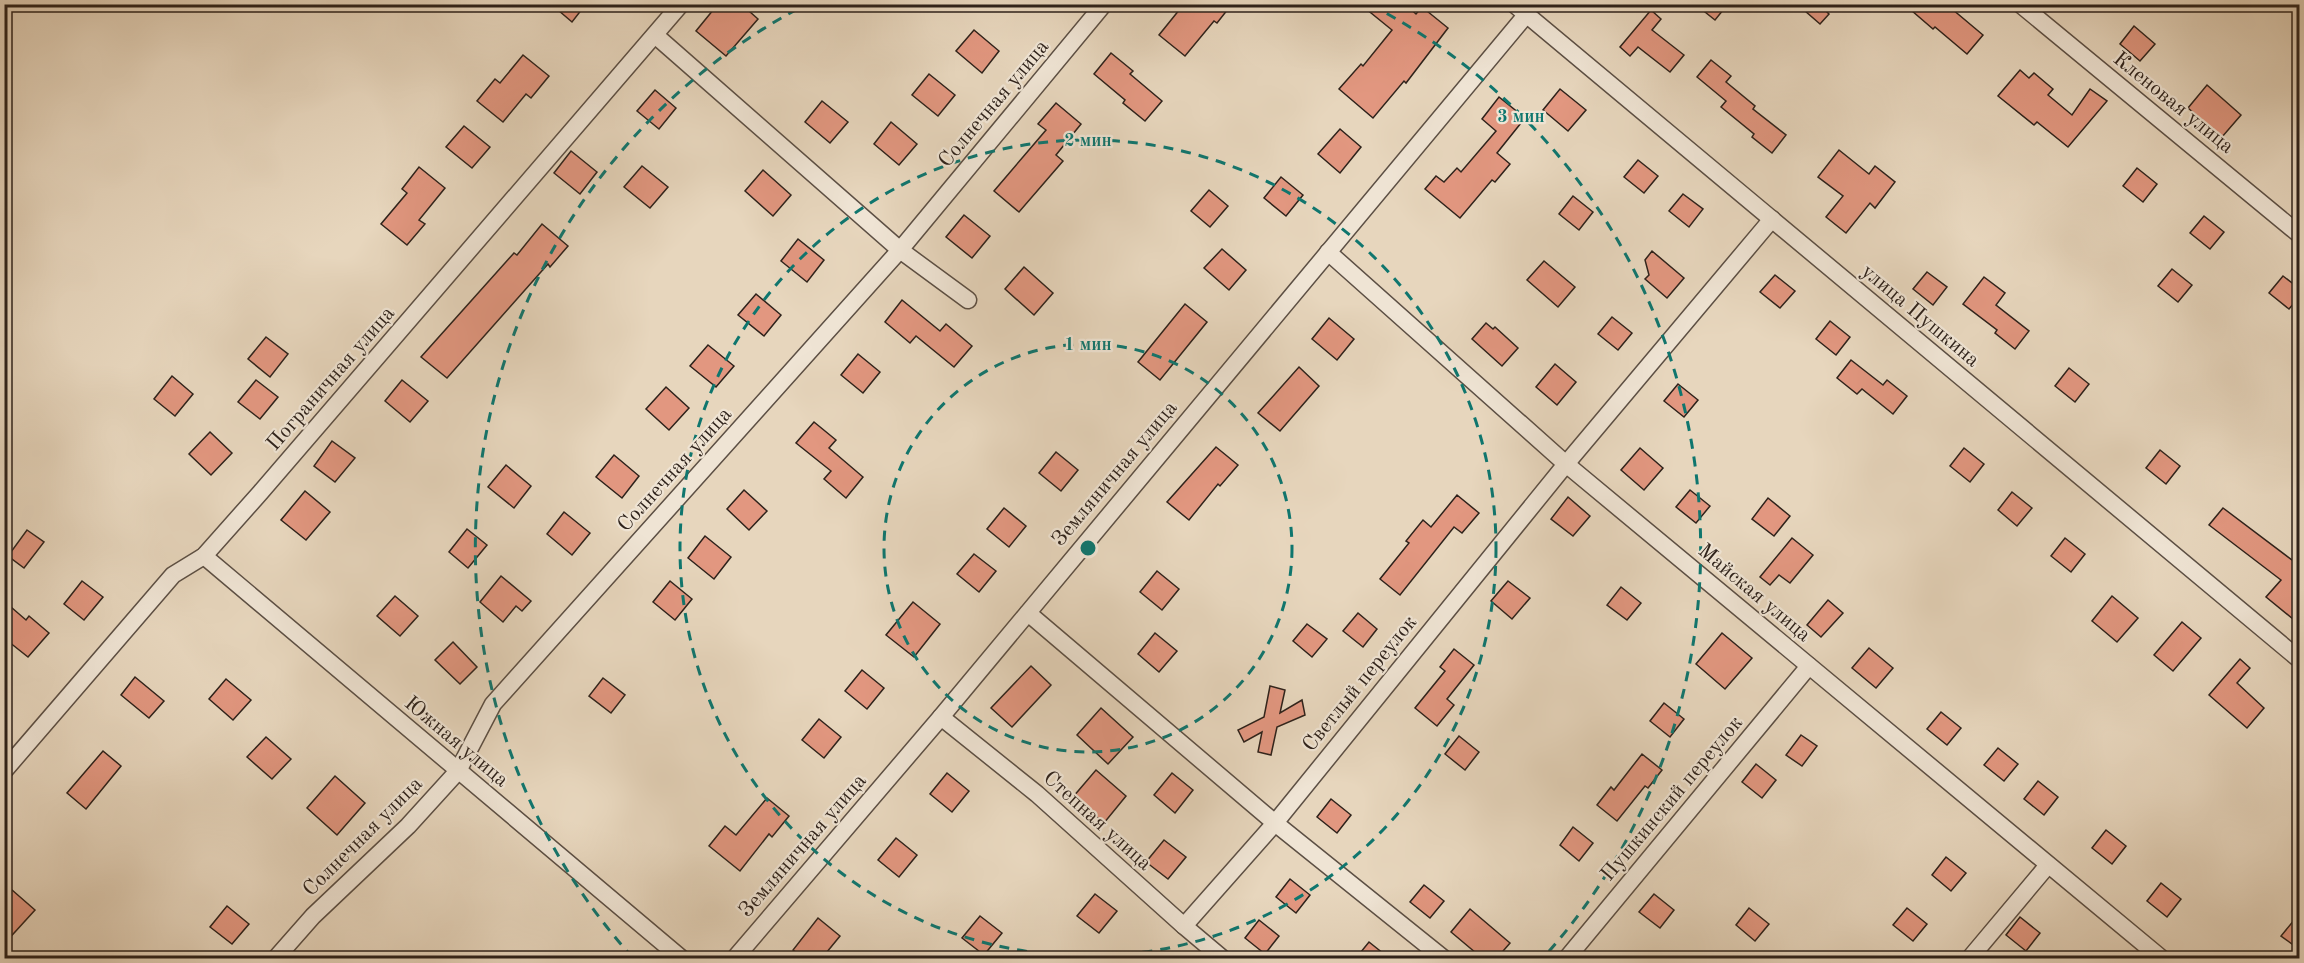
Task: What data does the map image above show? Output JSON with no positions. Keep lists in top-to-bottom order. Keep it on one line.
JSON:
{"streets":{"street":["Кленовая улица","Солнечная улица","улица Пушкина","Пограничная улица","Земляничная улица","Майская улица","Светлый переулок","Южная улица","Пушкинский переулок","Степная улица"]},"crossings":[["Солнечная улица","Южная улица"],["улица Пушкина","Земляничная улица"],["улица Пушкина","Светлый переулок"],["Пограничная улица","Южная улица"],["Земляничная улица","Майская улица"],["Земляничная улица","Степная улица"],["Майская улица","Светлый переулок"],["Майская улица","Пушкинский переулок"],["Светлый переулок","Степная улица"]],"rings":["3 мин","2 мин","1 мин"]}
